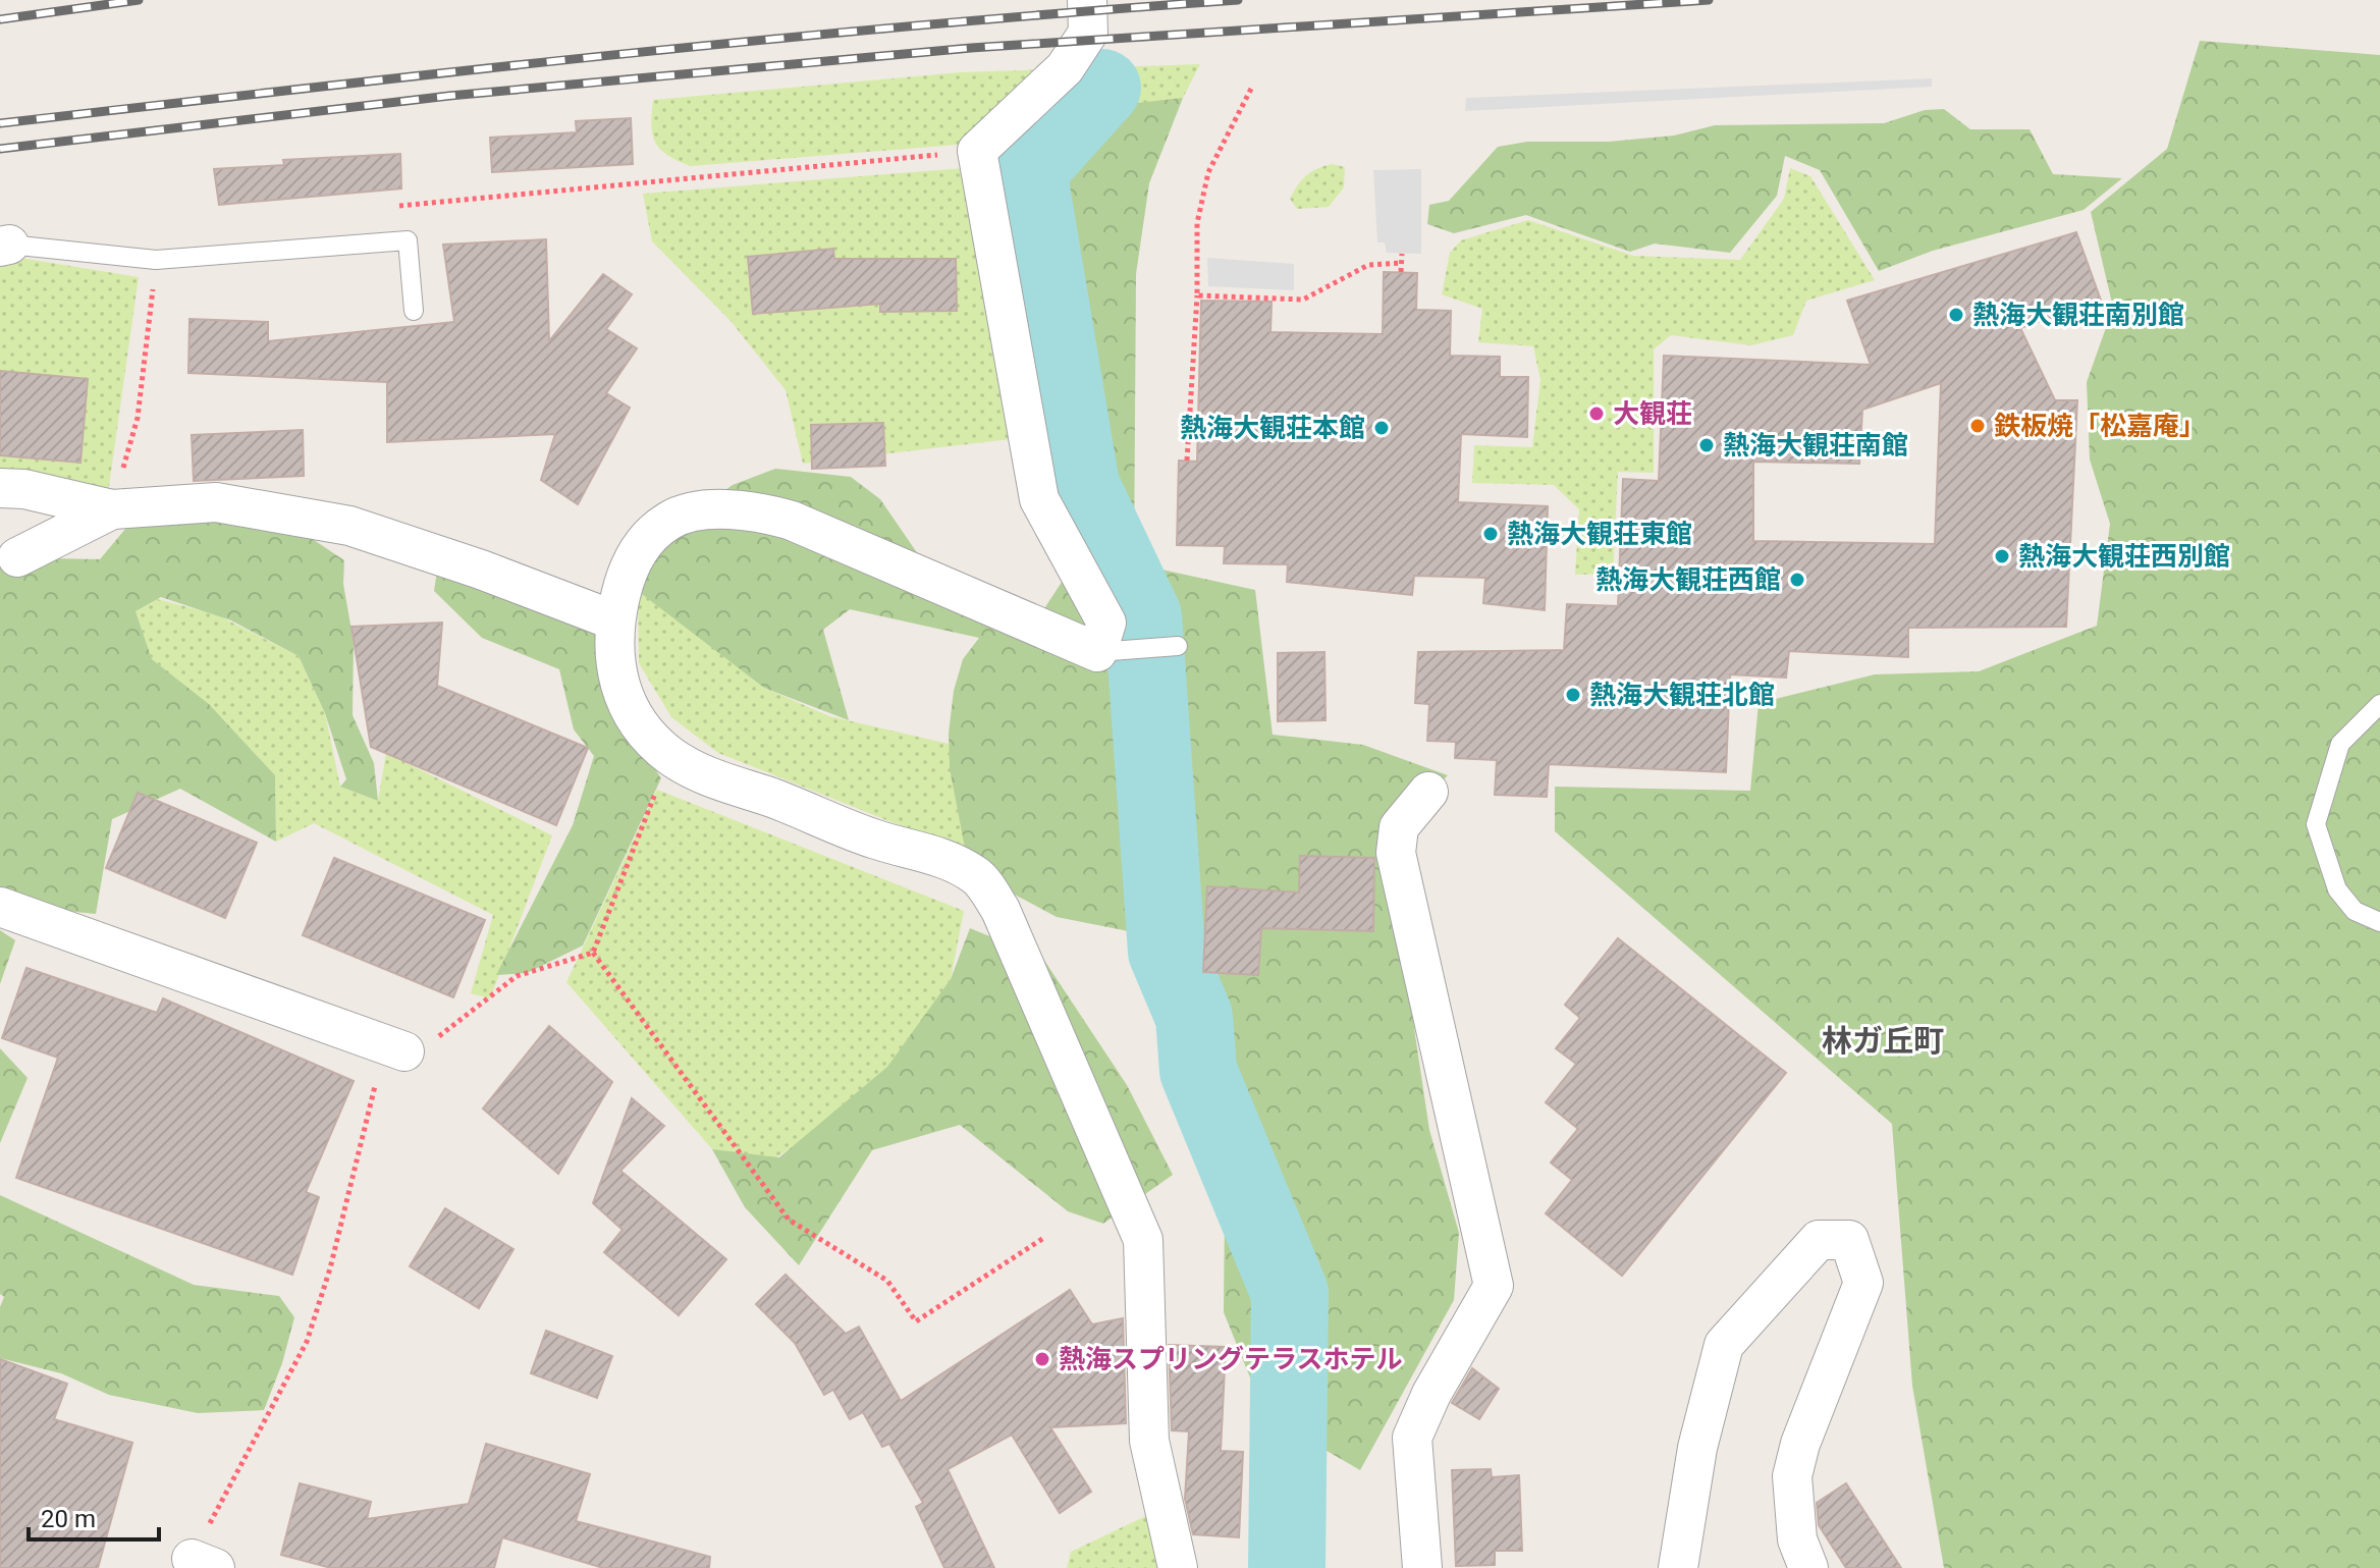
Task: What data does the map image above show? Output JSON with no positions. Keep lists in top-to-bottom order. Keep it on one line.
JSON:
{"districts":["林ガ丘町"],"places":["熱海大観荘南別館","大観荘","鉄板焼「松嘉庵」","熱海大観荘本館","熱海大観荘南館","熱海大観荘東館","熱海大観荘西別館","熱海大観荘西館","熱海大観荘北館","熱海スプリングテラスホテル"],"scale_bar":"20 m"}
